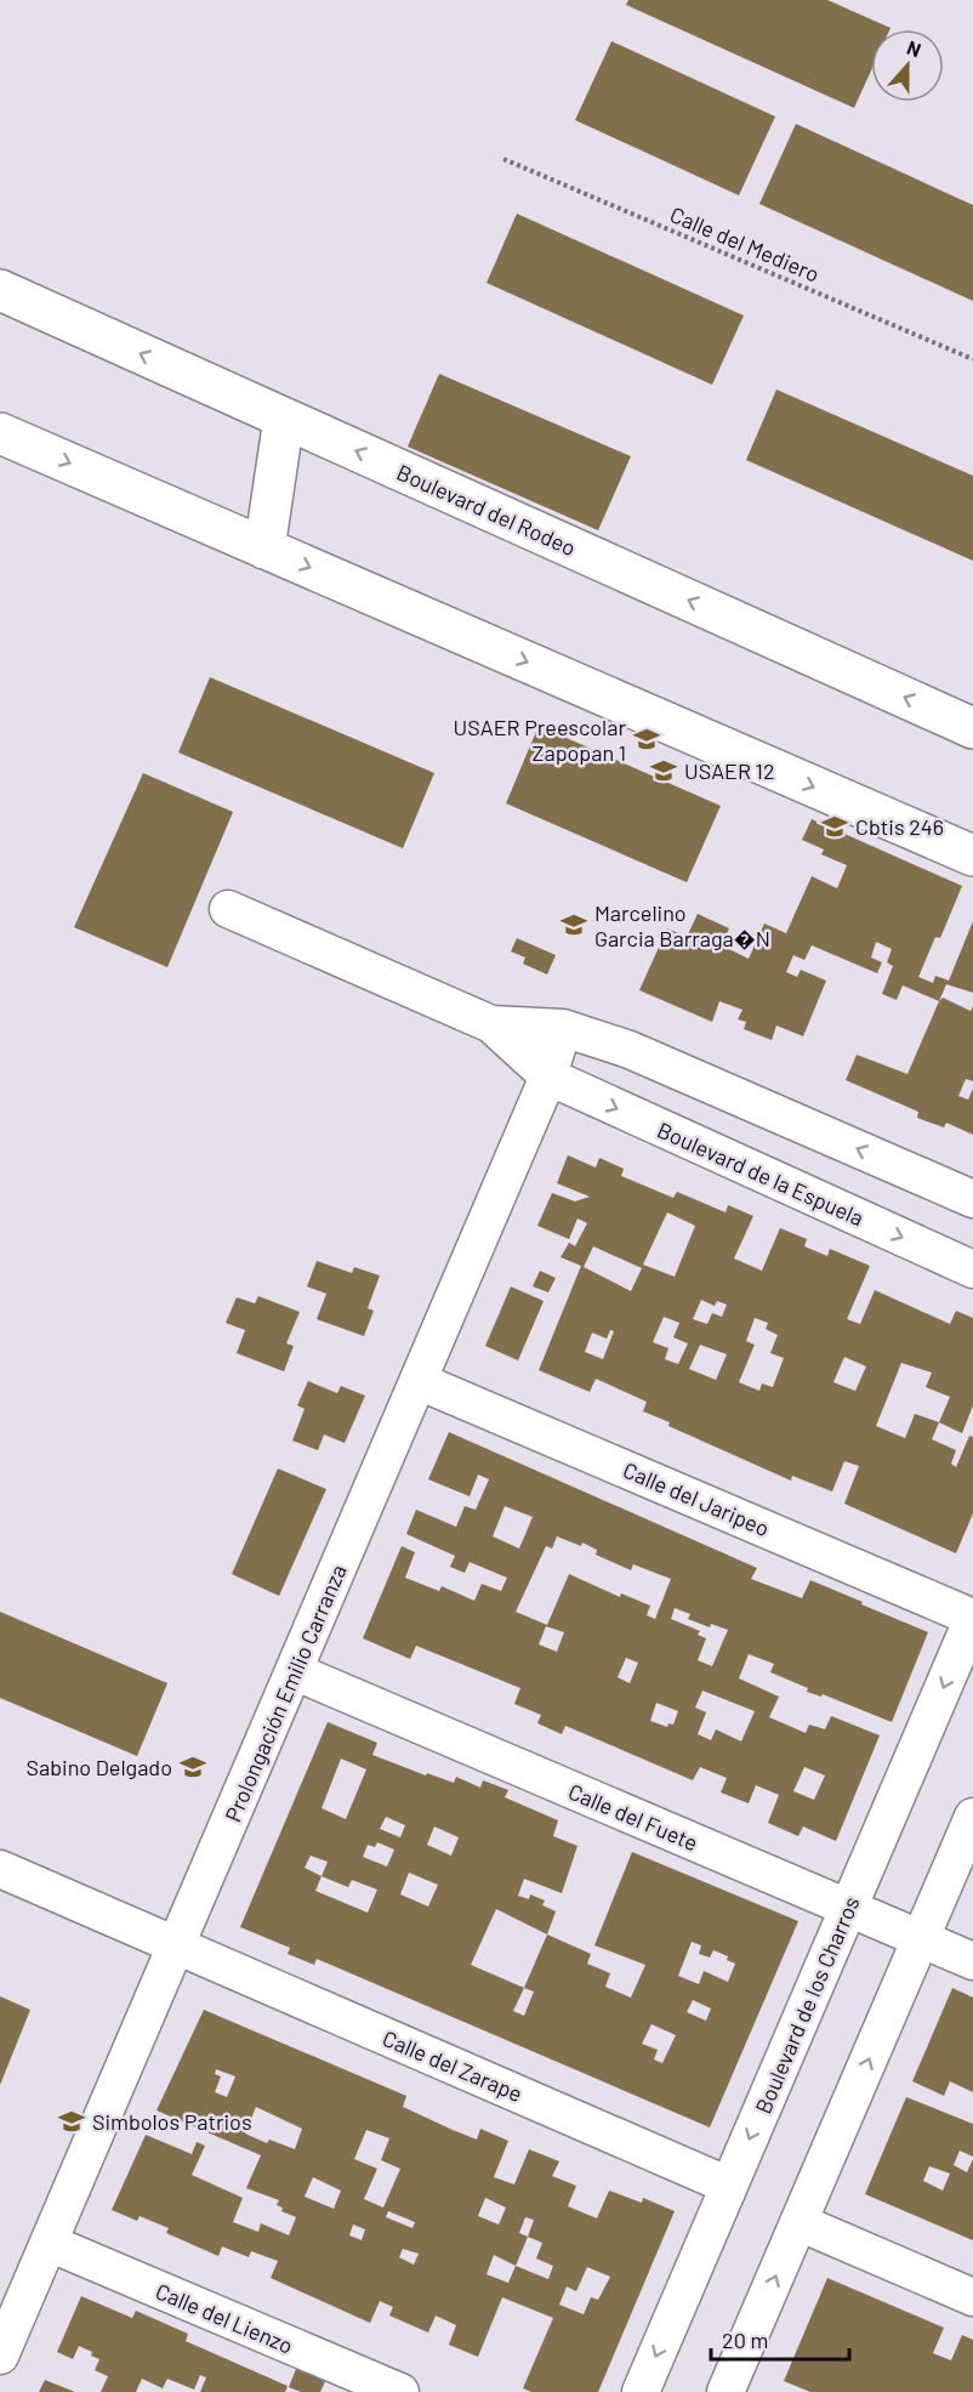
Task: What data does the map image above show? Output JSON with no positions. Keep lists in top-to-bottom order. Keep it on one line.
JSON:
{"streets":{"street":["Boulevard del Rodeo","Boulevard de la Espuela","Calle del Jaripeo","Prolongación Emilio Carranza","Calle del Fuete","Boulevard de los Charros","Calle del Zarape","Calle del Lienzo"],"path":["Calle del Mediero"]},"crossings":[["Boulevard de la Espuela","Prolongación Emilio Carranza"],["Calle del Jaripeo","Prolongación Emilio Carranza"],["Calle del Jaripeo","Boulevard de los Charros"],["Prolongación Emilio Carranza","Calle del Fuete"],["Prolongación Emilio Carranza","Calle del Zarape"],["Prolongación Emilio Carranza","Calle del Lienzo"],["Calle del Fuete","Boulevard de los Charros"],["Boulevard de los Charros","Calle del Zarape"]],"places":{"school or university":["USAER Preescolar Zapopan 1","USAER 12","Cbtis 246","Marcelino Garcia Barraga�N","Sabino Delgado","Simbolos Patrios"]},"scale_bar":"20 m","north":"top"}
